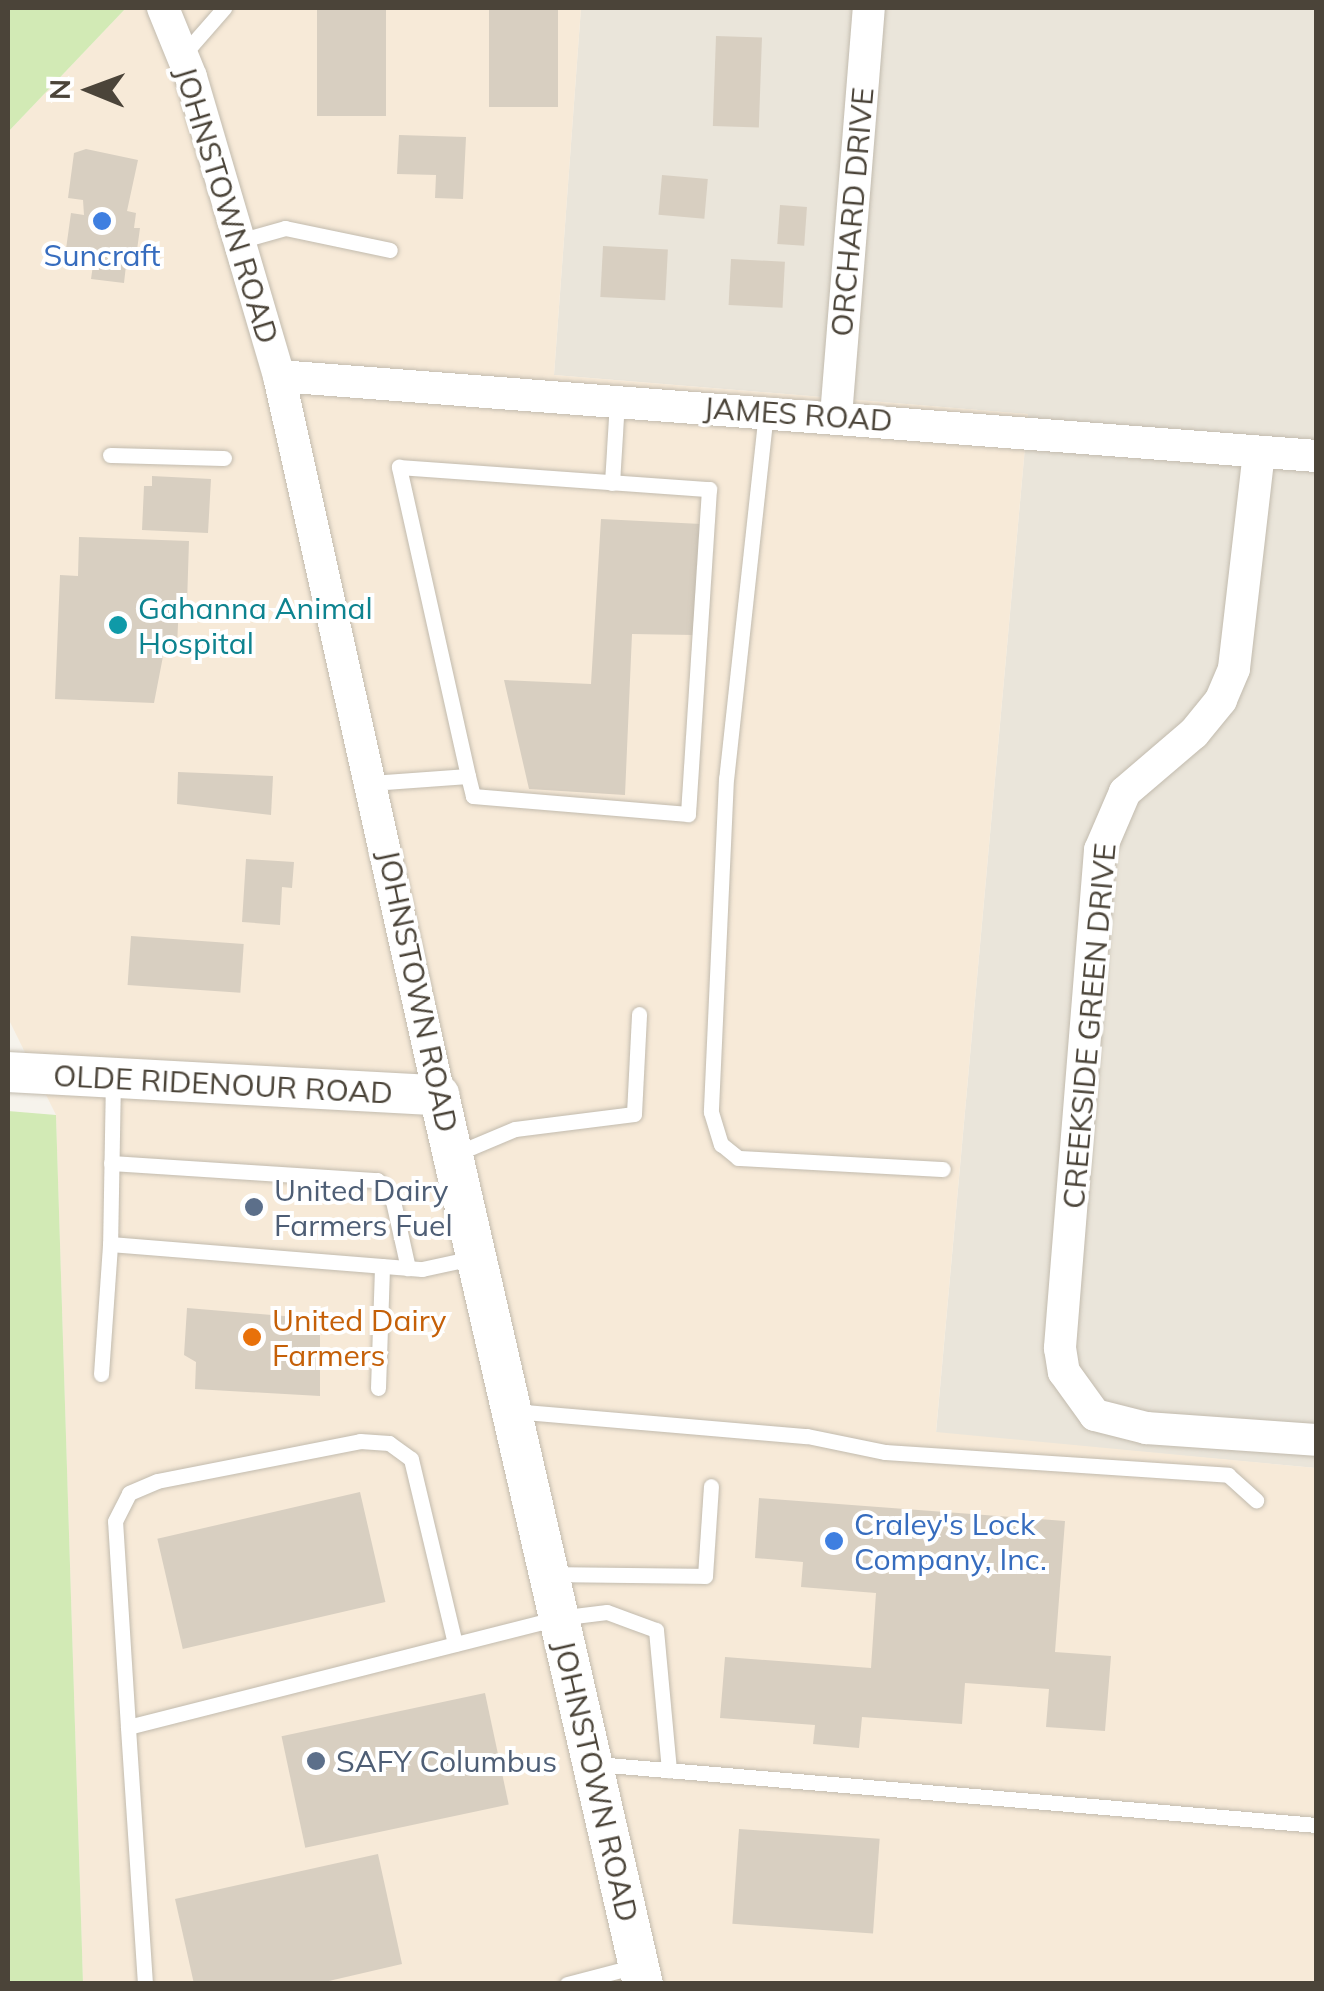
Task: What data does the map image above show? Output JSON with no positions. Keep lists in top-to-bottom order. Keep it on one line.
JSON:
{"streets":{"street":["JOHNSTOWN ROAD","ORCHARD DRIVE","JAMES ROAD","CREEKSIDE GREEN DRIVE","OLDE RIDENOUR ROAD"]},"crossings":[["JOHNSTOWN ROAD","JAMES ROAD"],["JOHNSTOWN ROAD","OLDE RIDENOUR ROAD"],["ORCHARD DRIVE","JAMES ROAD"],["JAMES ROAD","CREEKSIDE GREEN DRIVE"]],"places":["Suncraft","Gahanna Animal Hospital","United Dairy Farmers Fuel","United Dairy Farmers","Craley's Lock Company, Inc.","SAFY Columbus"],"north":"left"}
